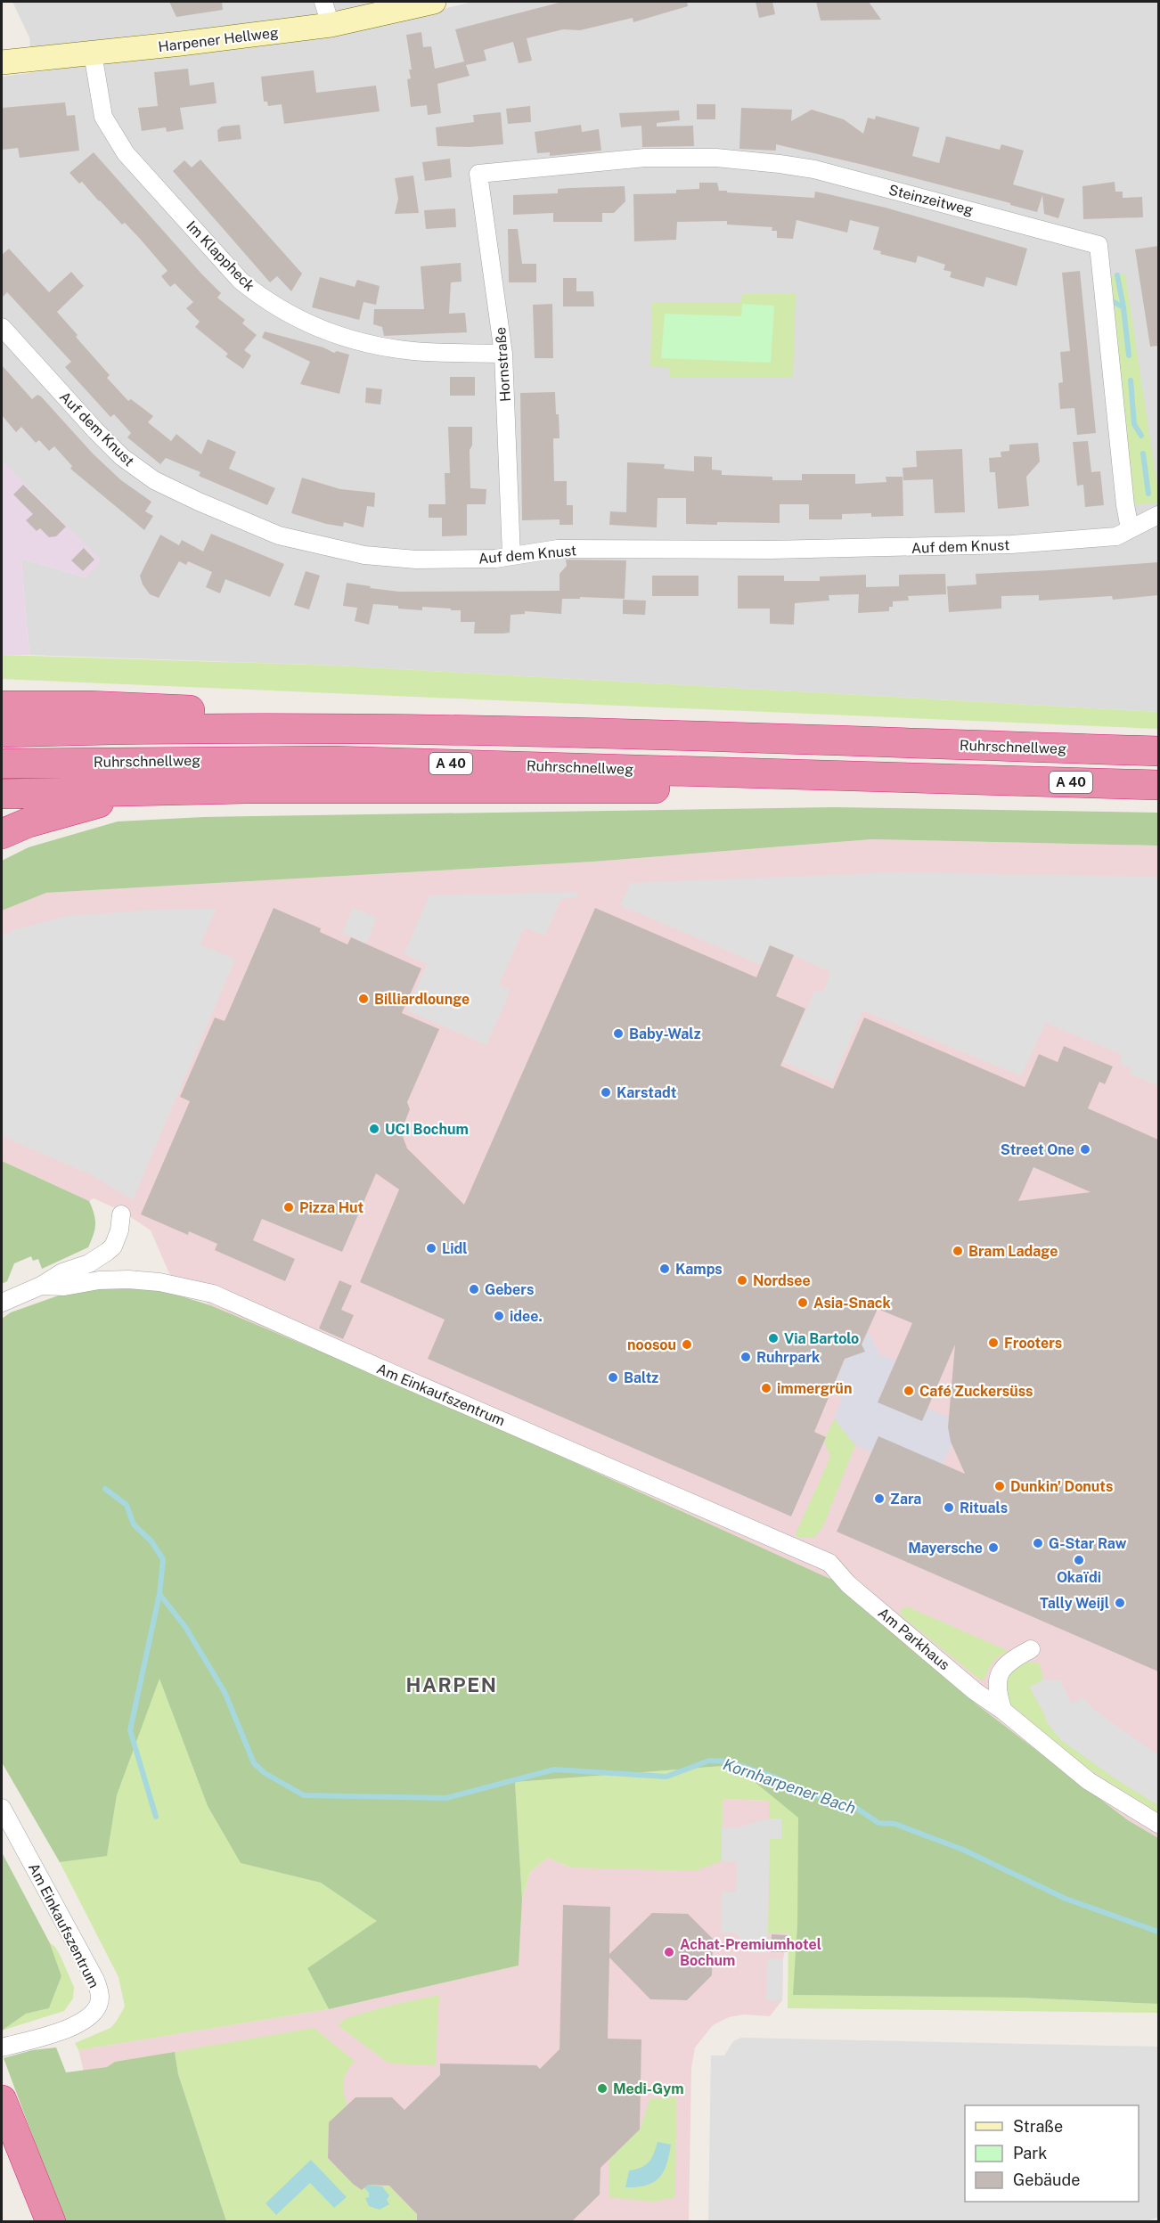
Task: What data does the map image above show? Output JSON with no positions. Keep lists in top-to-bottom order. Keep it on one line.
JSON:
{"streets":{"highway":["Ruhrschnellweg","A 40"],"main road":["Harpener Hellweg"],"street":["Steinzeitweg","Im Klappheck","Hornstraße","Auf dem Knust","Am Einkaufszentrum","Am Parkhaus"]},"crossings":[["Harpener Hellweg","Im Klappheck"],["Steinzeitweg","Hornstraße"],["Steinzeitweg","Auf dem Knust"],["Im Klappheck","Hornstraße"],["Hornstraße","Auf dem Knust"],["Am Einkaufszentrum","Am Parkhaus"]],"districts":["HARPEN"],"water":["Kornharpener Bach"],"places":["Billiardlounge","Baby-Walz","Karstadt","UCI Bochum","Street One","Pizza Hut","Lidl","Bram Ladage","Kamps","Nordsee","Gebers","Asia-Snack","idee.","Via Bartolo","Frooters","noosou","Ruhrpark","Baltz","immergrün","Café Zuckersüss","Dunkin' Donuts","Zara","Rituals","G-Star Raw","Mayersche","Okaïdi","Tally Weijl","Achat-Premiumhotel Bochum","Medi-Gym"],"legend":["Straße","Park","Gebäude"]}
